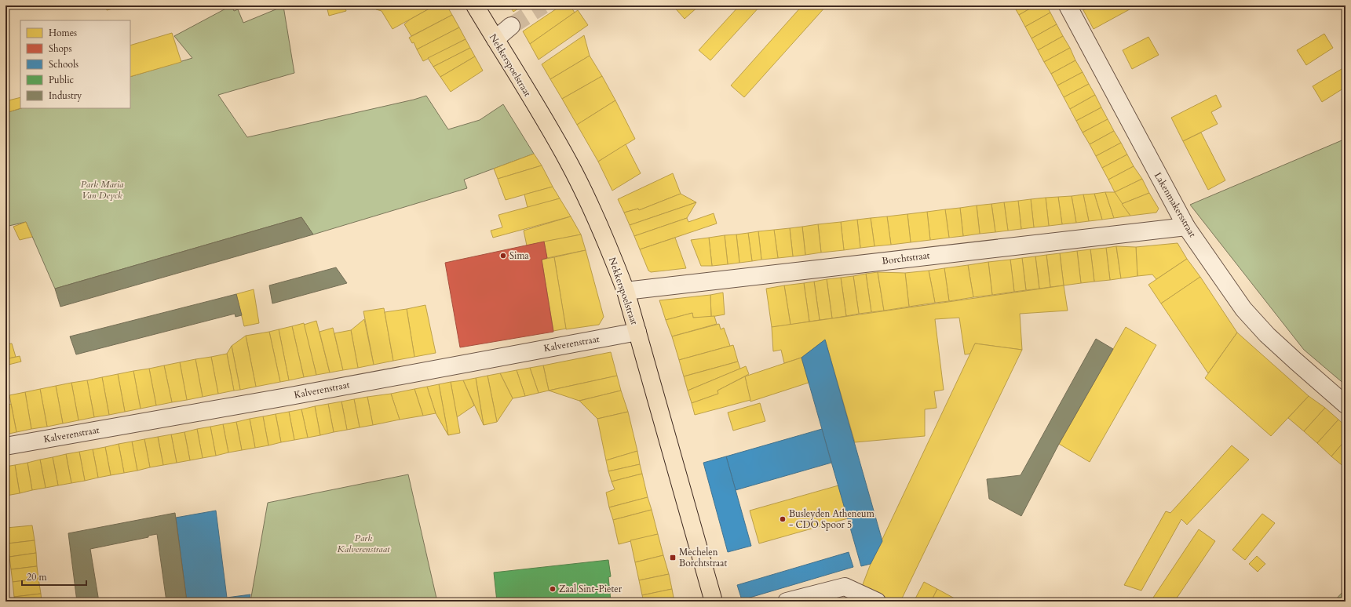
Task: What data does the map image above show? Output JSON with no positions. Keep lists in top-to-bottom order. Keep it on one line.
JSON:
{"streets":{"main road":["Nekkerspoelstraat"],"street":["Lakenmakersstraat","Borchtstraat","Kalverenstraat"]},"crossings":[["Nekkerspoelstraat","Borchtstraat"],["Nekkerspoelstraat","Kalverenstraat"],["Lakenmakersstraat","Borchtstraat"]],"parks":["Park Maria Van Deyck","Park Kalverenstraat"],"places":{"other":["Sima","Busleyden Atheneum - CDO Spoor 5","Zaal Sint-Pieter"],"transit":["Mechelen Borchtstraat"]},"legend":["Homes","Shops","Schools","Public","Industry"],"scale_bar":"20 m"}
